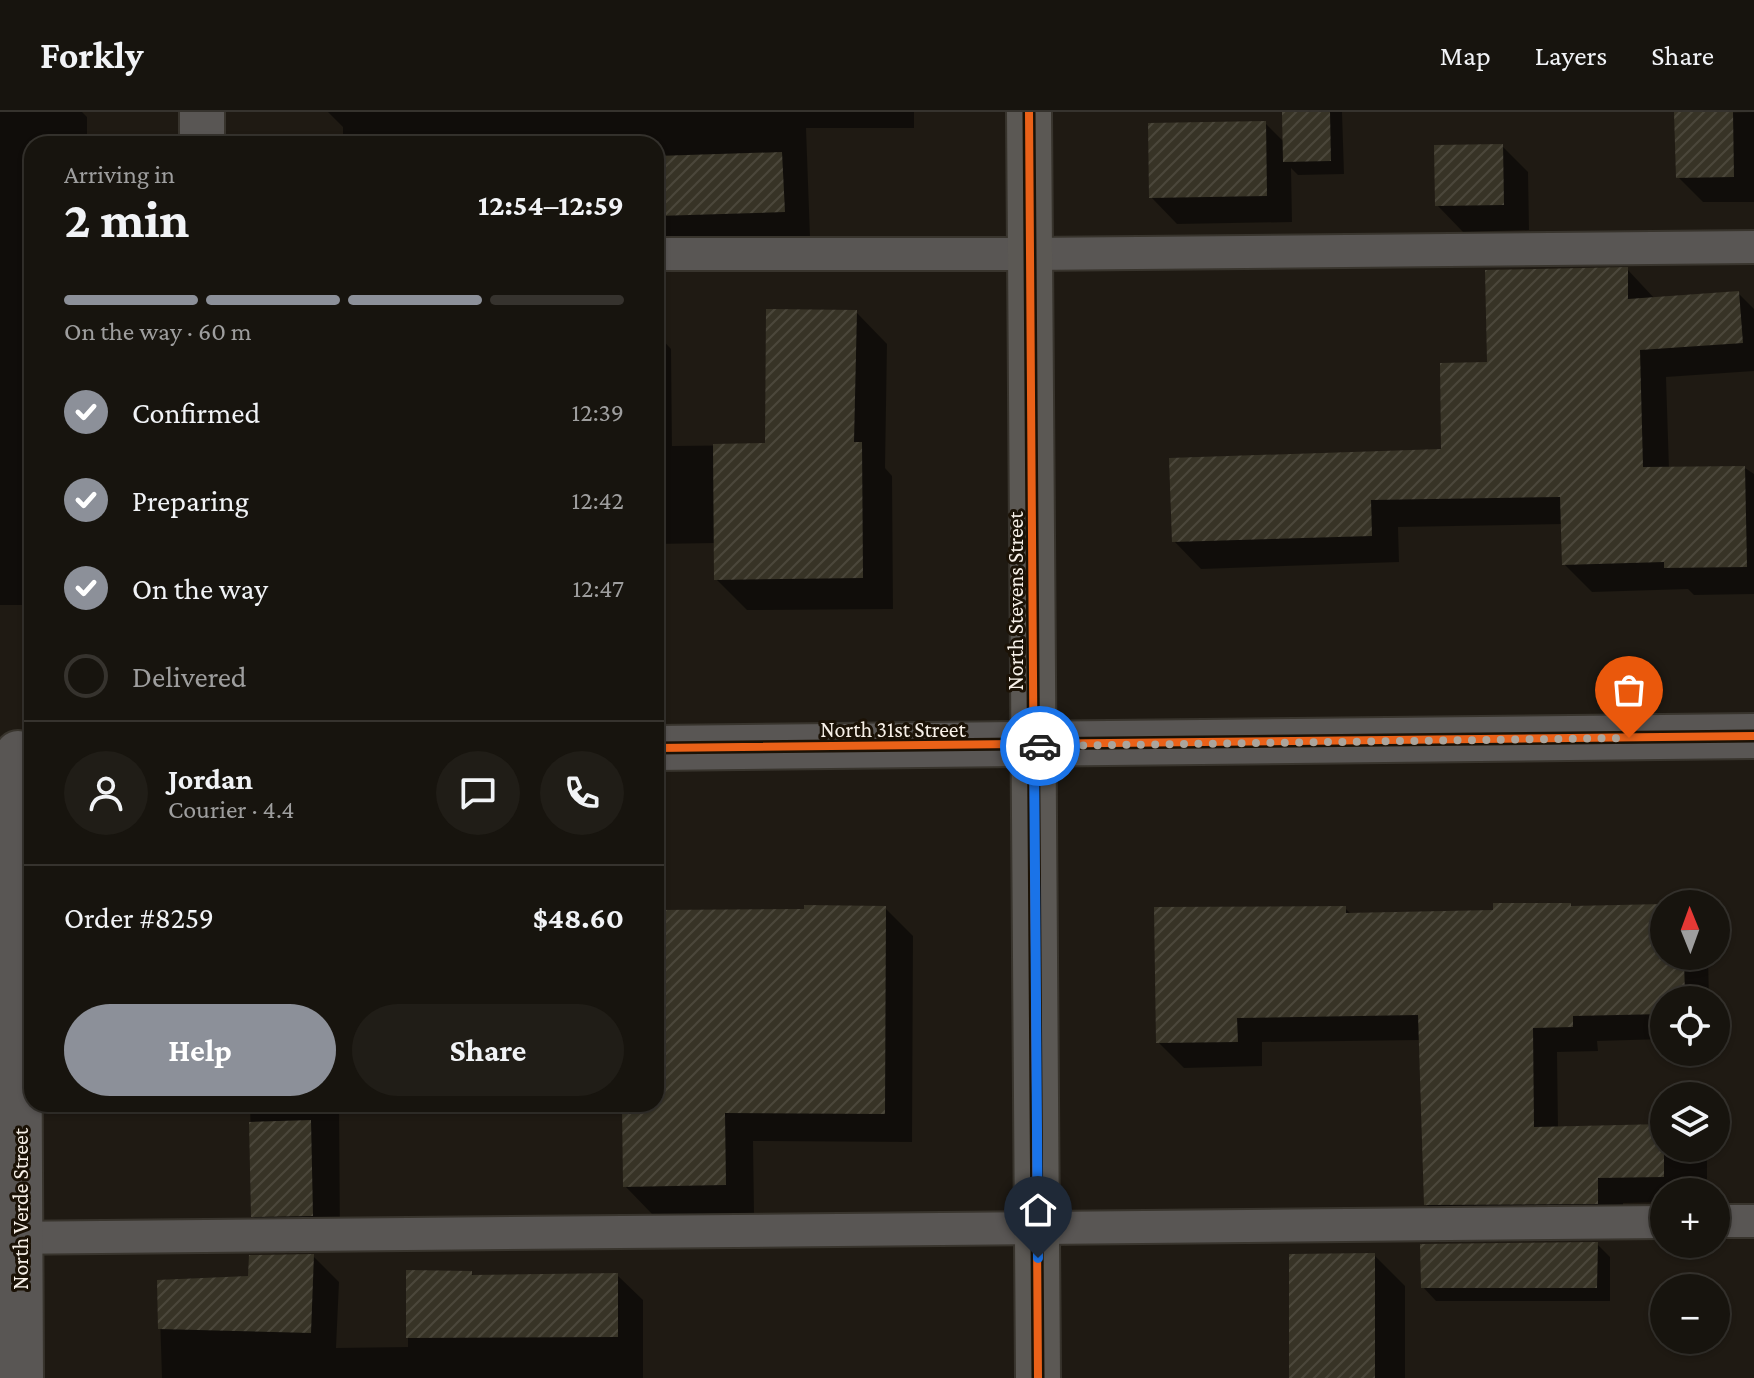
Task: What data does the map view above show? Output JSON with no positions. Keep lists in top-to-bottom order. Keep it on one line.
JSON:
{"streets":{"street":["North Stevens Street","North 31st Street","North Verde Street"]},"crossings":[["North Stevens Street","North 31st Street"]],"north":"top","page":{"header":"Forkly","nav":["Map","Layers","Share"],"heading":["2 min","Arriving in","12:54–12:59"],"panel":["Jordan","Courier · 4.4","Order #8259","$48.60"],"bar":"On the way · 60 m","list":[["Confirmed","12:39"],["Preparing","12:42"],["On the way","12:47"],"Delivered"],"map_buttons":["+","−"],"buttons":["Help","Share"]}}
